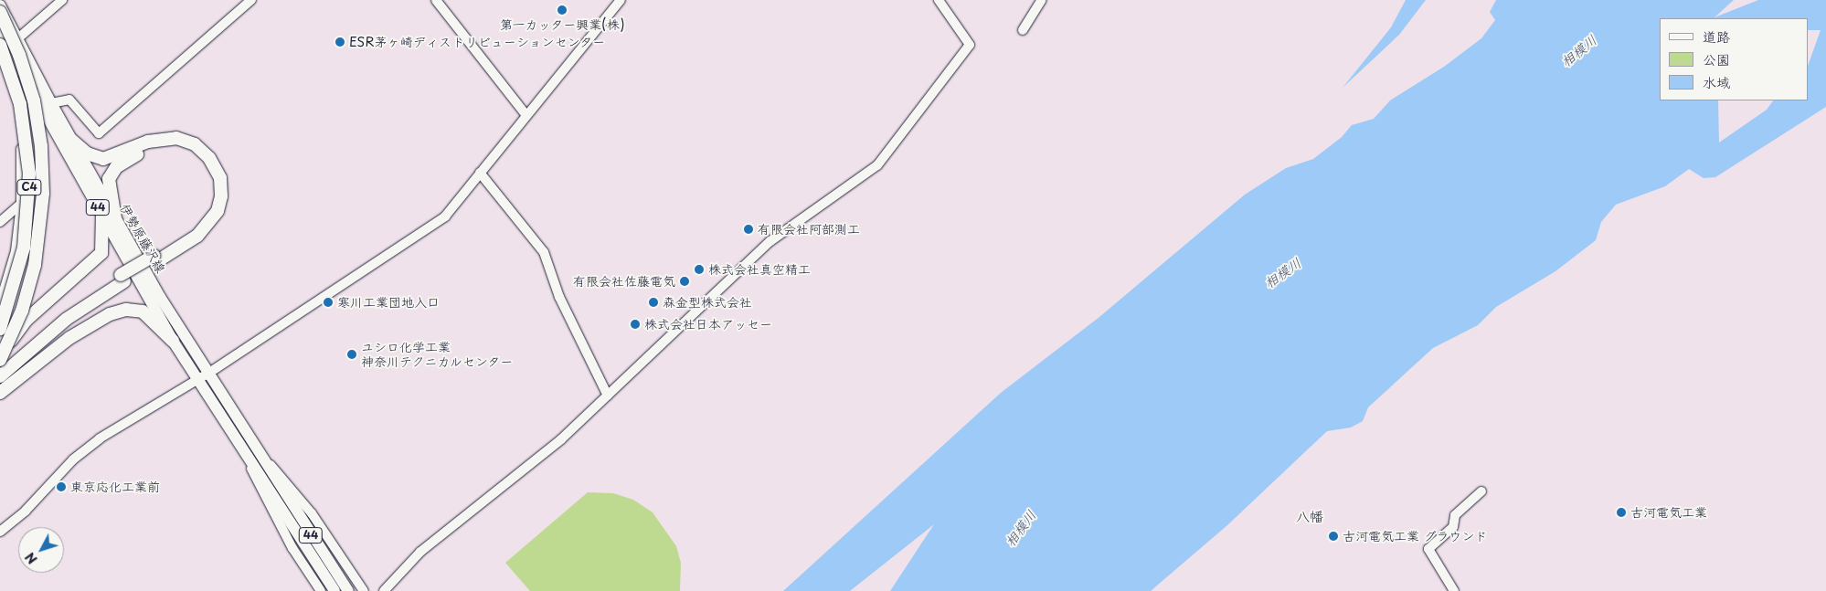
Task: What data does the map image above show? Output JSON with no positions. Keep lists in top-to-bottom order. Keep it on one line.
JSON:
{"streets":{"highway":["C4"],"main road":["44","伊勢原藤沢線"]},"crossings":[["C4","伊勢原藤沢線"],["44","伊勢原藤沢線"]],"districts":["八幡"],"water":["相模川"],"places":["第一カッター興業(株)","ESR茅ヶ崎ディストリビューションセンター","有限会社阿部測工","株式会社真空精工","有限会社佐藤電気","寒川工業団地入口","森金型株式会社","株式会社日本アッセー","ユシロ化学工業 神奈川テクニカルセンター","東京応化工業前","古河電気工業","古河電気工業 グラウンド"],"legend":["道路","公園","水域"],"north":"bottom left"}
